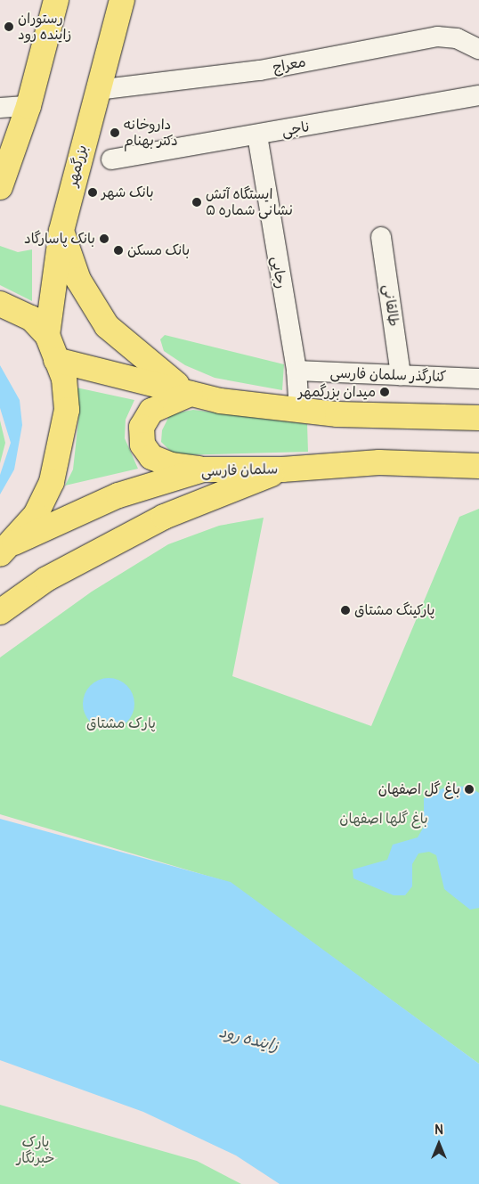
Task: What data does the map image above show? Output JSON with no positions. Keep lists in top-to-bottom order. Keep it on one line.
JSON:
{"streets":{"main road":["بزرگمهر","سلمان فارسی"],"street":["معراج","ناجی","رجایی","طالقانی","کنارگذر سلمان فارسی"]},"crossings":[["معراج","بزرگمهر"],["ناجی","رجایی"],["رجایی","کنارگذر سلمان فارسی"],["طالقانی","کنارگذر سلمان فارسی"]],"water":["زاینده رود"],"parks":["پارک مشتاق","باغ گلها اصفهان","پارک خبرنگار"],"places":["رستوران زاینده رود","داروخانه دکتر بهنام","بانک شهر","ایستگاه آتش نشانی شماره ۵","بانک پاسارگاد","بانک مسکن","میدان بزرگمهر","پارکینگ مشتاق","باغ گل اصفهان"],"north":"top"}
